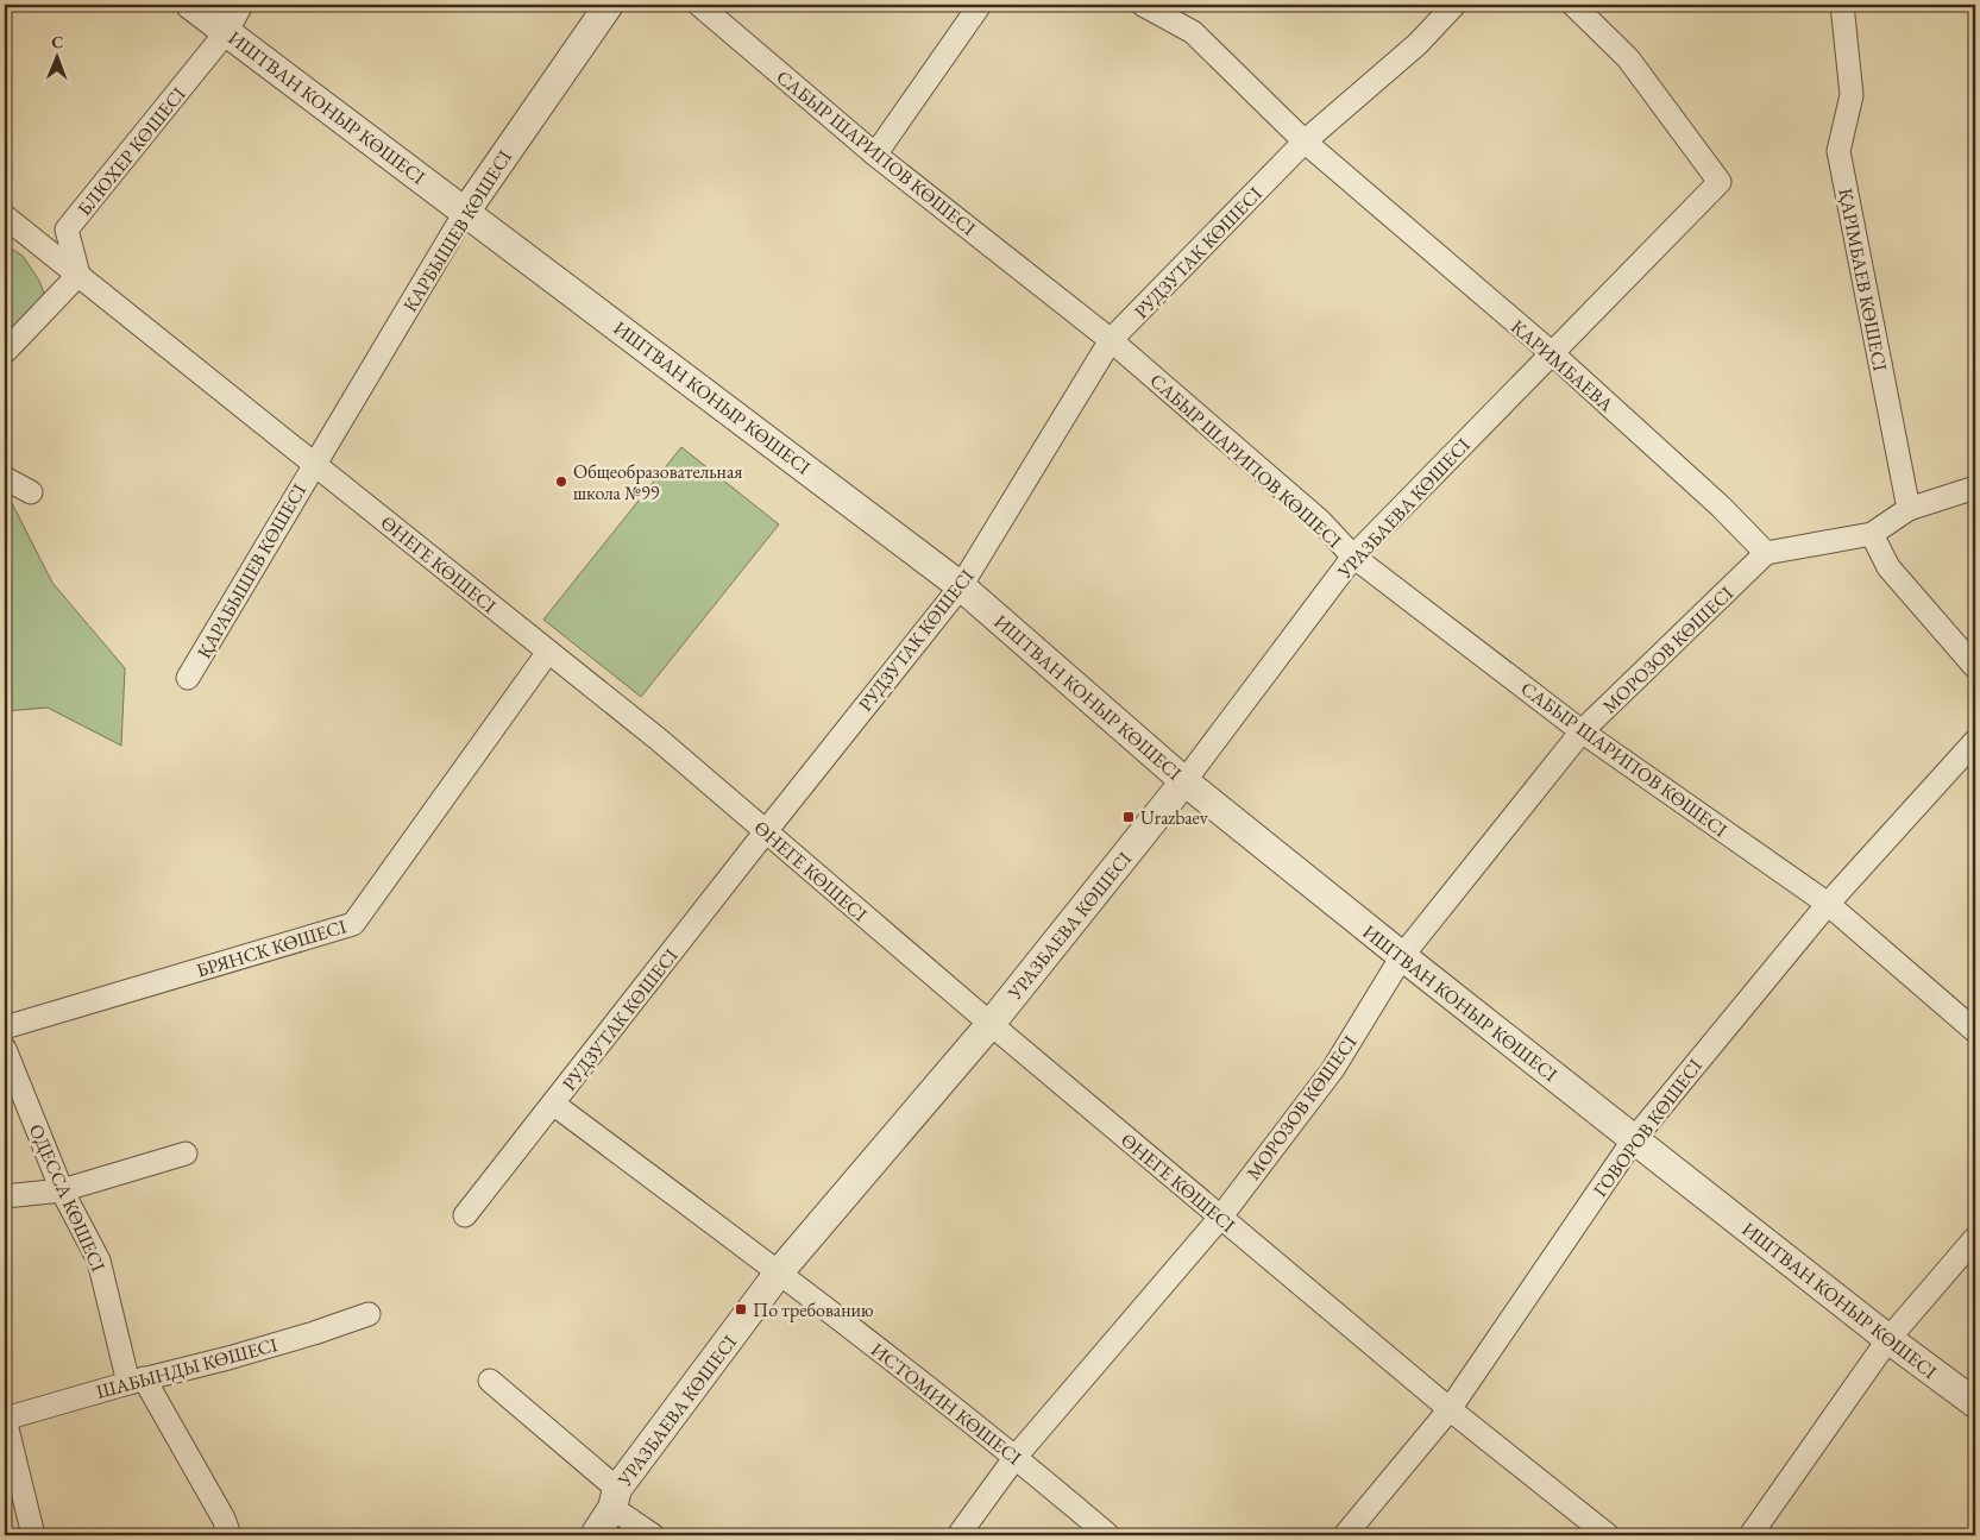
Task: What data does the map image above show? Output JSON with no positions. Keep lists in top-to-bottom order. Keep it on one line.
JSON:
{"streets":{"street":["ИШТВАН КОНЫР КӨШЕСІ","БЛЮХЕР КӨШЕСІ","САБЫР ШАРИПОВ КӨШЕСІ","КАРБЫШЕВ КӨШЕСІ","РУДЗУТАК КӨШЕСІ","ҚАРІМБАЕВ КӨШЕСІ","КАРИМБАЕВА","УРАЗБАЕВА КӨШЕСІ","ӨНЕГЕ КӨШЕСІ","ҚАРАБЫШЕВ КӨШЕСІ","МОРОЗОВ КӨШЕСІ","БРЯНСК КӨШЕСІ","ГОВОРОВ КӨШЕСІ","ОДЕССА КӨШЕСІ","ШАБЫНДЫ КӨШЕСІ","ИСТОМИН КӨШЕСІ"]},"crossings":[["ИШТВАН КОНЫР КӨШЕСІ","БЛЮХЕР КӨШЕСІ"],["ИШТВАН КОНЫР КӨШЕСІ","КАРБЫШЕВ КӨШЕСІ"],["ИШТВАН КОНЫР КӨШЕСІ","РУДЗУТАК КӨШЕСІ"],["ИШТВАН КОНЫР КӨШЕСІ","УРАЗБАЕВА КӨШЕСІ"],["ИШТВАН КОНЫР КӨШЕСІ","МОРОЗОВ КӨШЕСІ"],["ИШТВАН КОНЫР КӨШЕСІ","ГОВОРОВ КӨШЕСІ"],["БЛЮХЕР КӨШЕСІ","ӨНЕГЕ КӨШЕСІ"],["САБЫР ШАРИПОВ КӨШЕСІ","РУДЗУТАК КӨШЕСІ"],["САБЫР ШАРИПОВ КӨШЕСІ","УРАЗБАЕВА КӨШЕСІ"],["САБЫР ШАРИПОВ КӨШЕСІ","МОРОЗОВ КӨШЕСІ"],["САБЫР ШАРИПОВ КӨШЕСІ","ГОВОРОВ КӨШЕСІ"],["КАРБЫШЕВ КӨШЕСІ","ӨНЕГЕ КӨШЕСІ"],["КАРБЫШЕВ КӨШЕСІ","ҚАРАБЫШЕВ КӨШЕСІ"],["РУДЗУТАК КӨШЕСІ","КАРИМБАЕВА"],["РУДЗУТАК КӨШЕСІ","ӨНЕГЕ КӨШЕСІ"],["РУДЗУТАК КӨШЕСІ","ИСТОМИН КӨШЕСІ"],["КАРИМБАЕВА","УРАЗБАЕВА КӨШЕСІ"],["КАРИМБАЕВА","МОРОЗОВ КӨШЕСІ"],["УРАЗБАЕВА КӨШЕСІ","ӨНЕГЕ КӨШЕСІ"],["УРАЗБАЕВА КӨШЕСІ","ИСТОМИН КӨШЕСІ"],["ӨНЕГЕ КӨШЕСІ","ҚАРАБЫШЕВ КӨШЕСІ"],["ӨНЕГЕ КӨШЕСІ","МОРОЗОВ КӨШЕСІ"],["ӨНЕГЕ КӨШЕСІ","БРЯНСК КӨШЕСІ"],["ӨНЕГЕ КӨШЕСІ","ГОВОРОВ КӨШЕСІ"],["МОРОЗОВ КӨШЕСІ","ИСТОМИН КӨШЕСІ"],["ОДЕССА КӨШЕСІ","ШАБЫНДЫ КӨШЕСІ"]],"places":{"other":["Общеобразовательная школа №99"],"transit":["Urazbaev","По требованию"]},"north":"top"}
